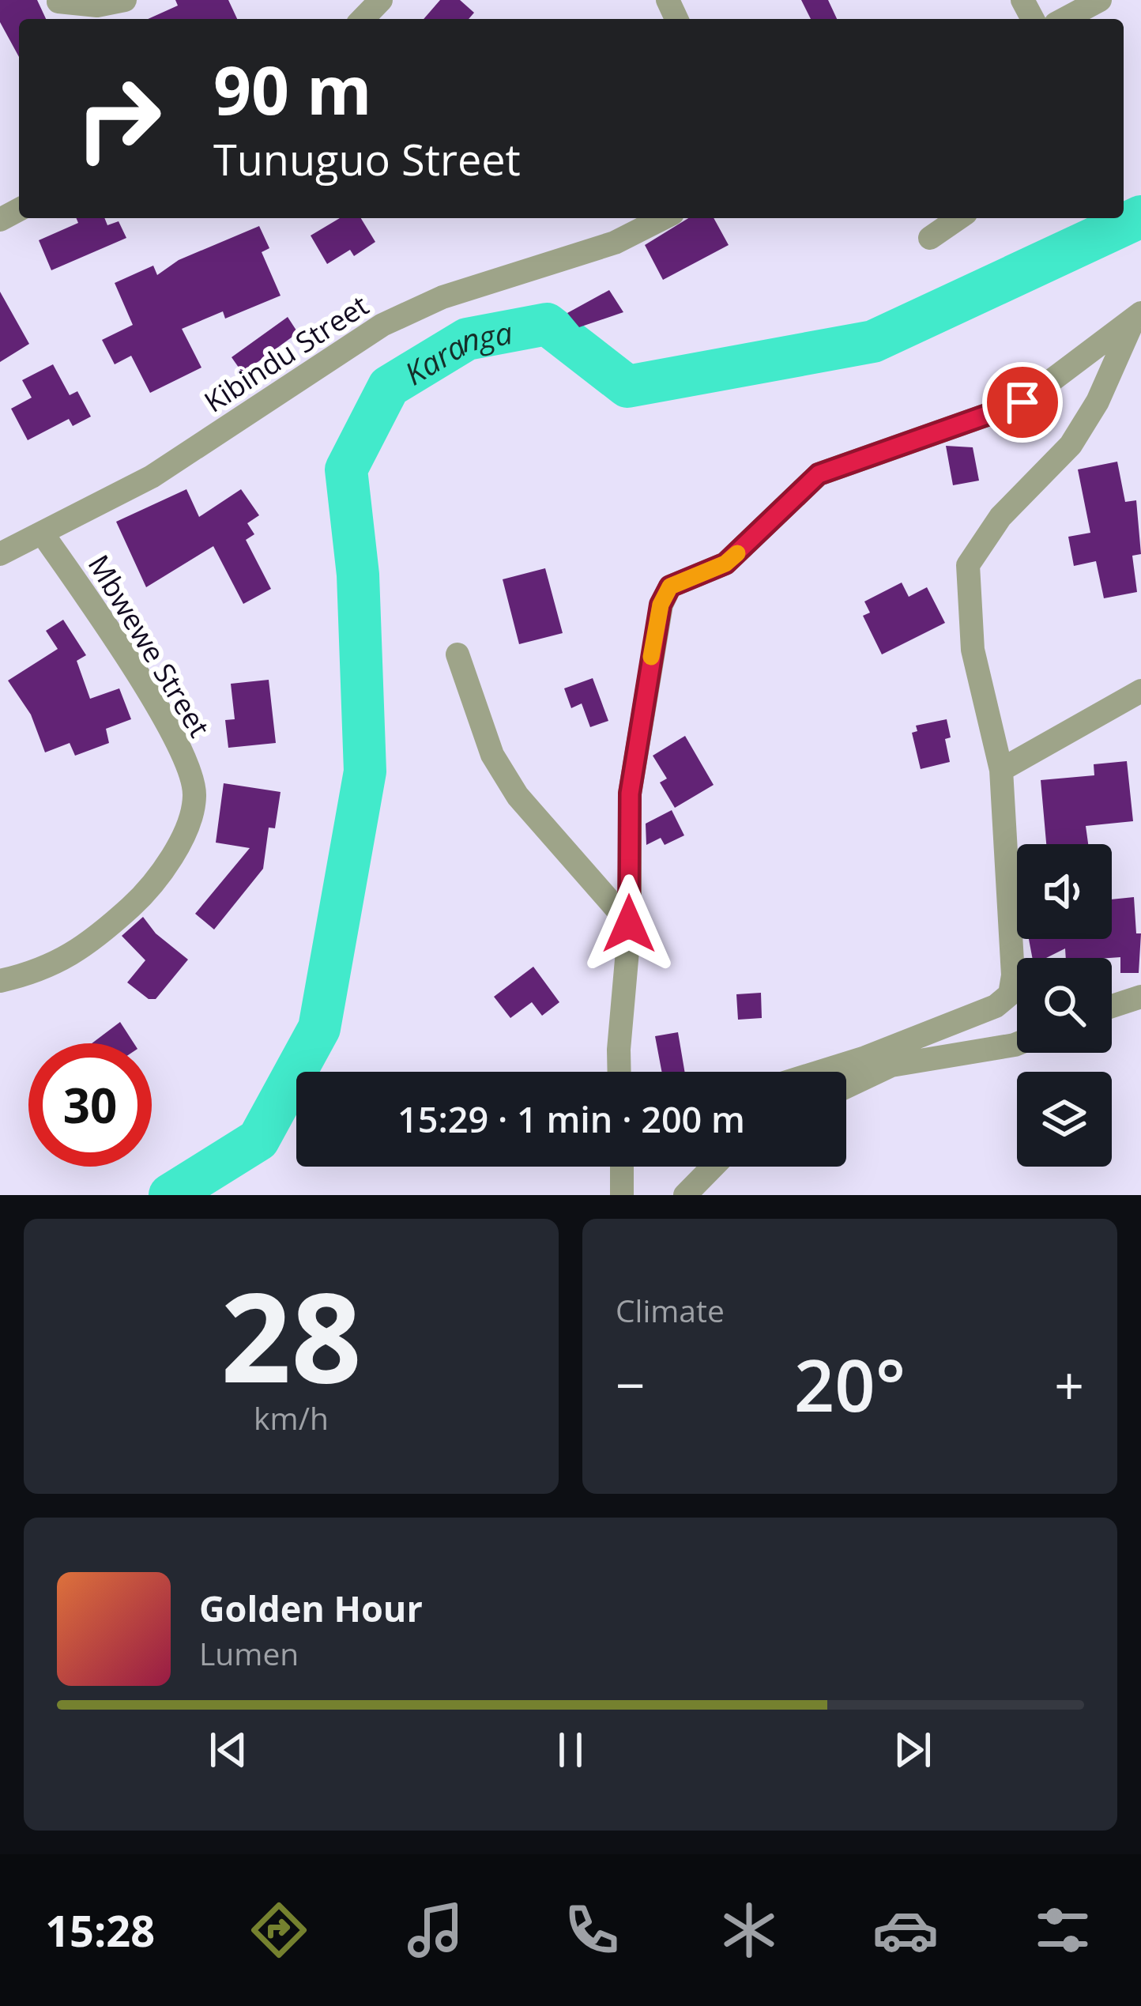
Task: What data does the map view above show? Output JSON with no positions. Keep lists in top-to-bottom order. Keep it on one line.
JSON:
{"streets":{"street":["Kibindu Street","Mbwewe Street"]},"crossings":[["Kibindu Street","Mbwewe Street"]],"water":["Karanga"],"page":{"turn":["90 m","Tunuguo Street"],"limit":"30","trip":"15:29 · 1 min · 200 m","tile":[["28","km/h"],"Climate"],"heat":["−","20°","+"],"song":["Golden Hour","Lumen"],"tabs":"15:28"}}
